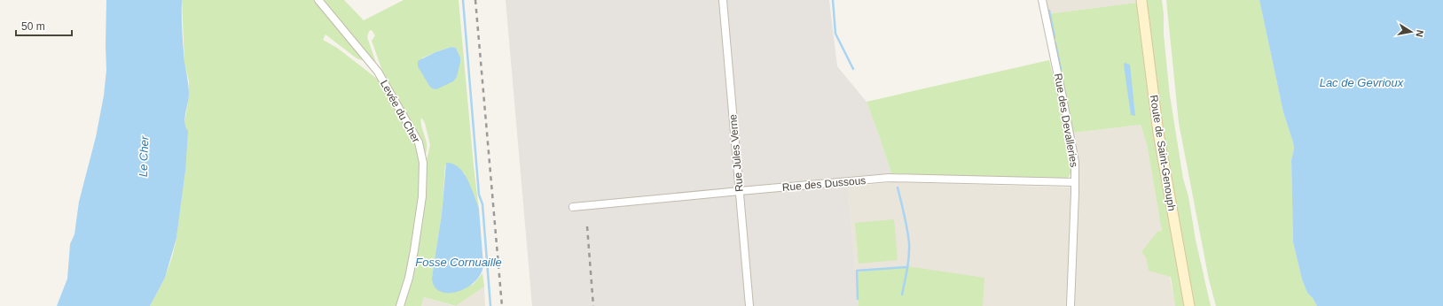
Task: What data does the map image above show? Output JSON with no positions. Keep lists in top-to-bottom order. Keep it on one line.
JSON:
{"streets":{"street":["Levée du Cher","Rue des Devalleries","Rue Jules Verne","Route de Saint-Genouph","Rue des Dussous"]},"crossings":[["Rue des Devalleries","Rue des Dussous"],["Rue Jules Verne","Rue des Dussous"]],"water":["Lac de Gevrioux","Le Cher","Fosse Cornuaille"],"scale_bar":"50 m","north":"right"}
